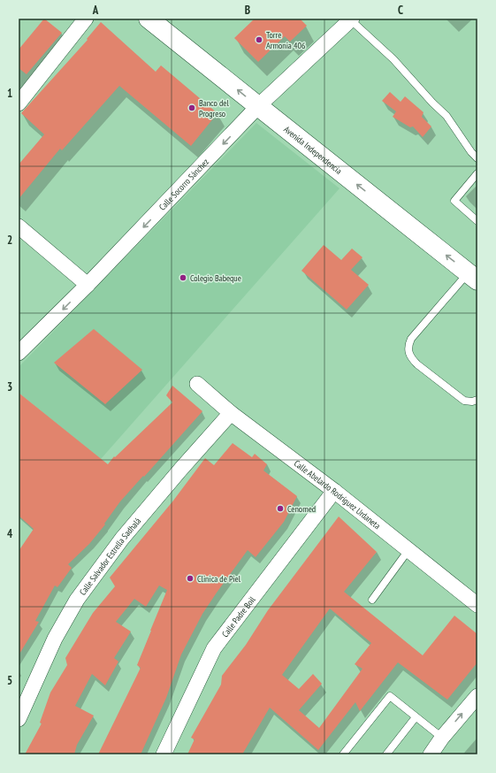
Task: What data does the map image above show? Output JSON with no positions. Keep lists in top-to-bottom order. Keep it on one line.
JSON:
{"streets":{"main road":["Avenida Independencia"],"street":["Calle Socorro Sánchez","Calle Abelardo Rodríguez Urdaneta","Calle Salvador Estrella Sadhalá","Calle Padre Boil"]},"crossings":[["Avenida Independencia","Calle Socorro Sánchez"],["Calle Abelardo Rodríguez Urdaneta","Calle Salvador Estrella Sadhalá"],["Calle Abelardo Rodríguez Urdaneta","Calle Padre Boil"]],"one_way":["Avenida Independencia","Calle Socorro Sánchez"],"places":["Torre Armonia 406","Banco del Progreso","Colegio Babeque","Cenomed","Clinica de Piel"],"grid":{"columns":["A","B","C"],"rows":["1","2","3","4","5"]}}
